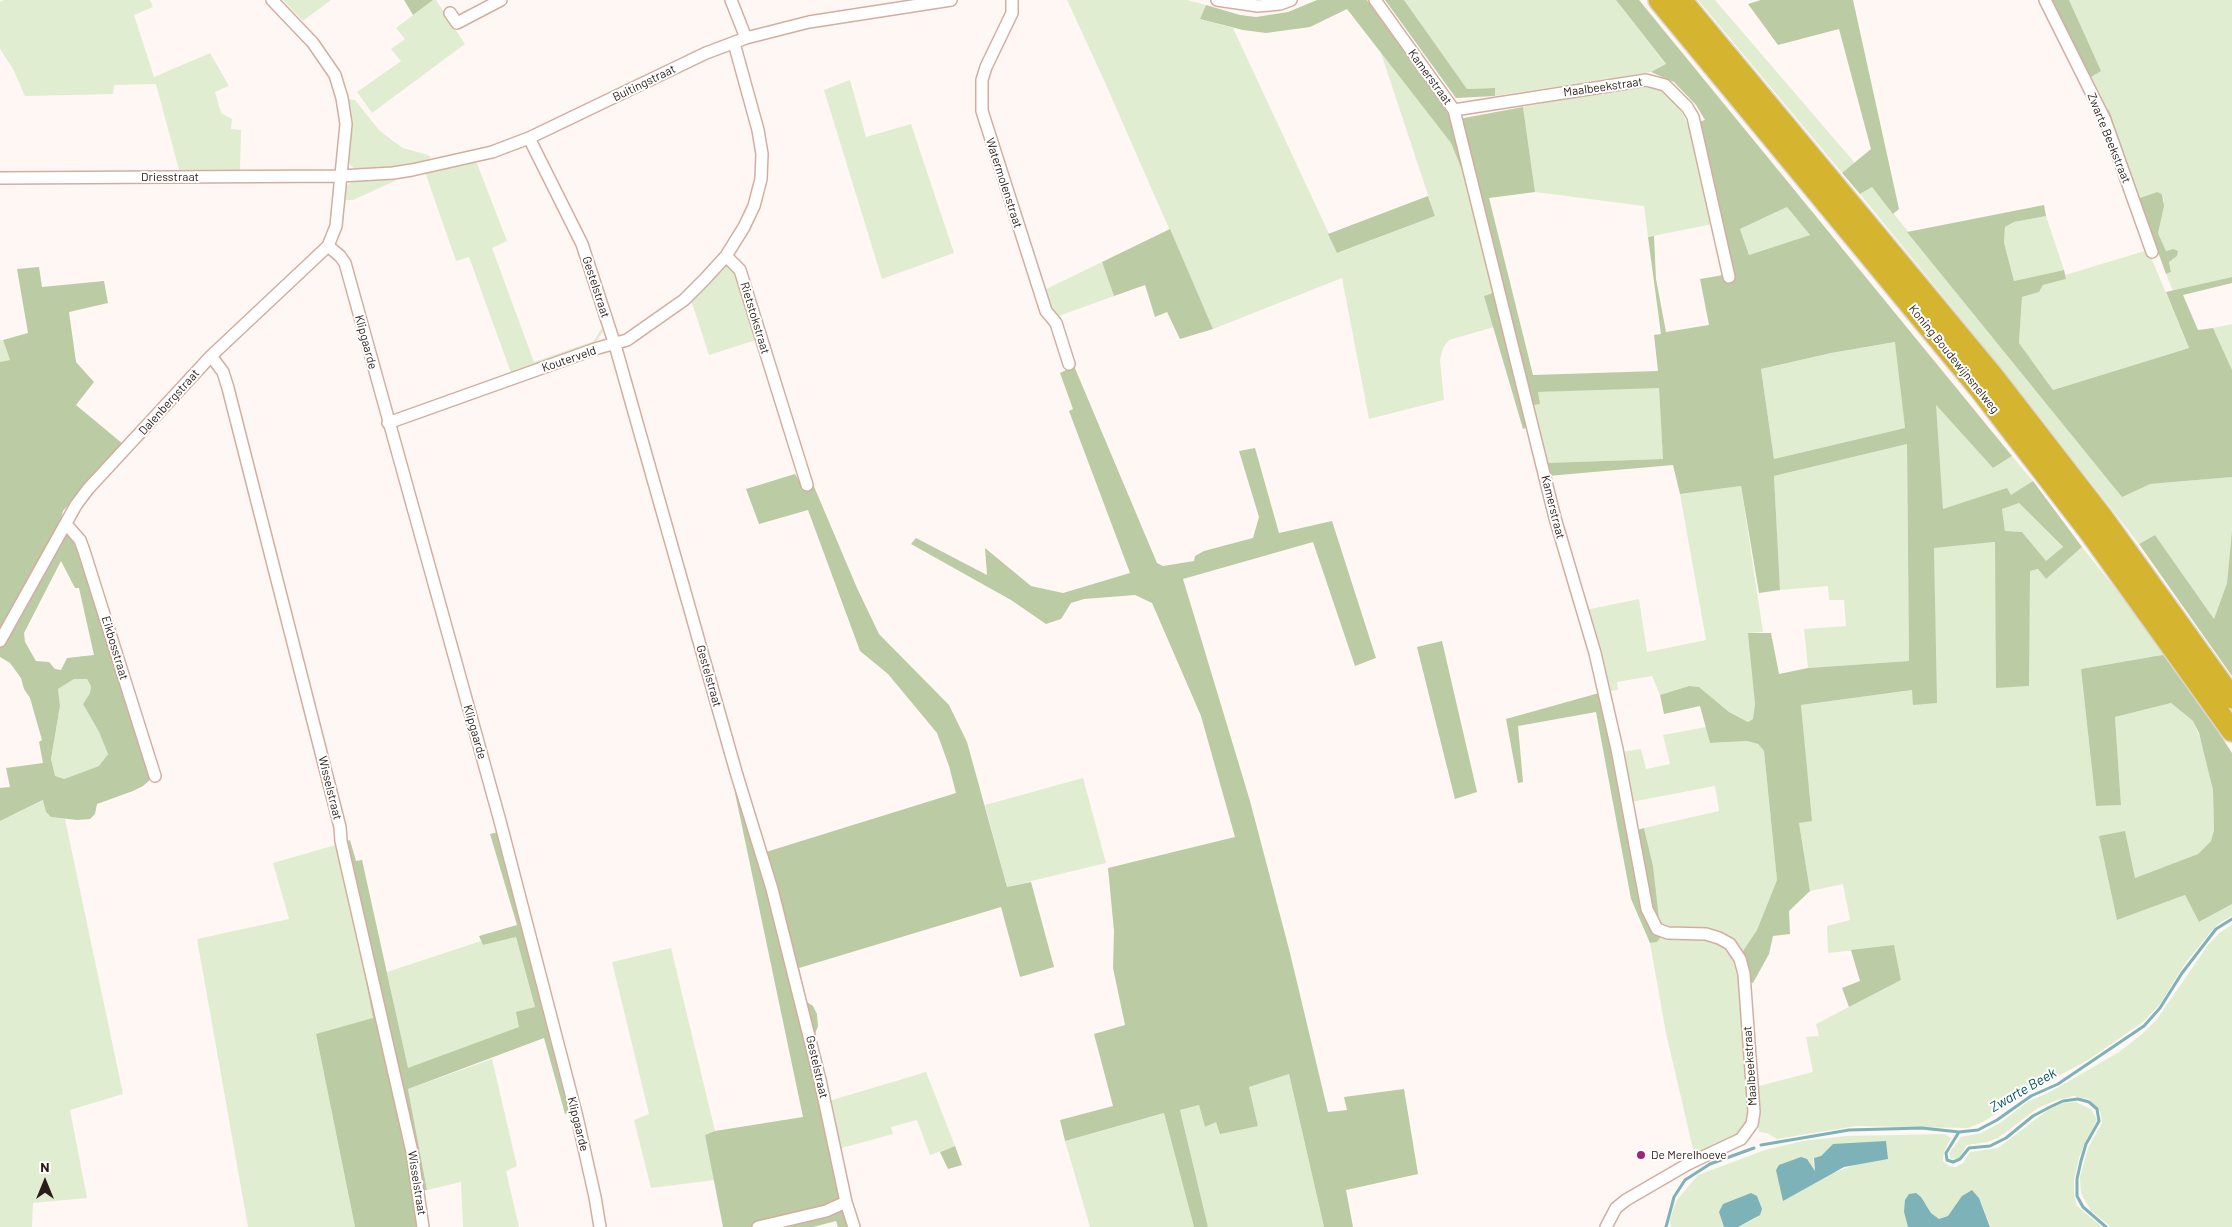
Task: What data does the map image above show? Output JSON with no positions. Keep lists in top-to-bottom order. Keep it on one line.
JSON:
{"streets":{"highway":["Koning Boudewijnsnelweg"],"street":["Kamerstraat","Buitingstraat","Maalbeekstraat","Zwarte Beekstraat","Driesstraat","Watermolenstraat","Gestelstraat","Rietstokstraat","Klipgaarde","Kouterveld","Dalenbergstraat","Eikbosstraat","Wisselstraat"]},"crossings":[["Kamerstraat","Maalbeekstraat"],["Buitingstraat","Driesstraat"],["Buitingstraat","Gestelstraat"],["Buitingstraat","Dalenbergstraat"],["Driesstraat","Dalenbergstraat"],["Gestelstraat","Kouterveld"],["Rietstokstraat","Kouterveld"],["Klipgaarde","Kouterveld"],["Klipgaarde","Dalenbergstraat"],["Dalenbergstraat","Eikbosstraat"],["Dalenbergstraat","Wisselstraat"]],"water":["Zwarte Beek"],"places":["De Merelhoeve"],"north":"top"}
